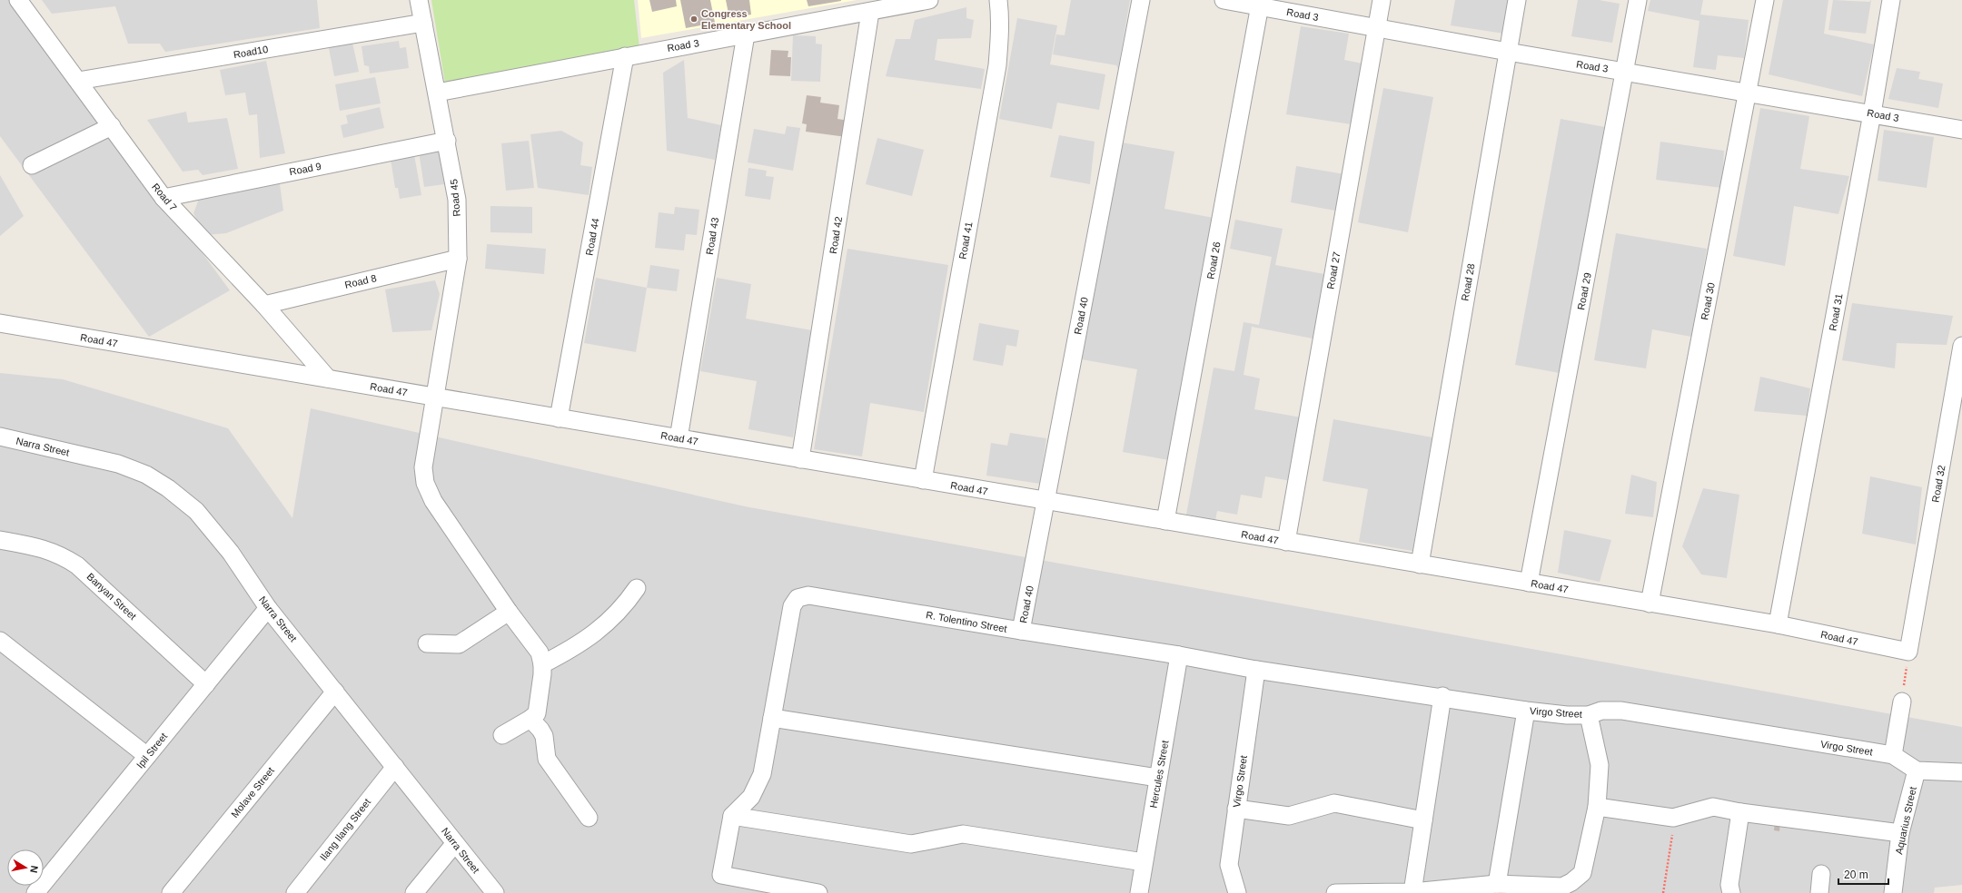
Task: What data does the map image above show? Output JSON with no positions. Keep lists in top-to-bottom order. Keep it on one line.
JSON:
{"streets":{"street":["Road 3","Road10","Road 9","Road 7","Road 45","Road 42","Road 43","Road 44","Road 41","Road 26","Road 27","Road 8","Road 28","Road 29","Road 30","Road 31","Road 40","Road 47","Narra Street","Road 32","Banyan Street","R. Tolentino Street","Virgo Street","Ipil Street","Hercules Street","Molave Street","Aquarius Street","Ilang Ilang Street"]},"crossings":[["Road 3","Road 45"],["Road 3","Road 42"],["Road 3","Road 43"],["Road 3","Road 44"],["Road 3","Road 26"],["Road 3","Road 27"],["Road 3","Road 28"],["Road 3","Road 29"],["Road 3","Road 30"],["Road 3","Road 31"],["Road10","Road 7"],["Road10","Road 45"],["Road 9","Road 7"],["Road 9","Road 45"],["Road 7","Road 8"],["Road 7","Road 47"],["Road 45","Road 8"],["Road 45","Road 47"],["Road 42","Road 47"],["Road 43","Road 47"],["Road 44","Road 47"],["Road 41","Road 47"],["Road 26","Road 47"],["Road 27","Road 47"],["Road 28","Road 47"],["Road 29","Road 47"],["Road 30","Road 47"],["Road 31","Road 47"],["Road 40","Road 47"],["Road 40","R. Tolentino Street"],["Road 47","Road 32"],["Narra Street","Ipil Street"],["Narra Street","Molave Street"],["Narra Street","Ilang Ilang Street"],["Banyan Street","Ipil Street"],["R. Tolentino Street","Virgo Street"],["R. Tolentino Street","Hercules Street"],["Virgo Street","Hercules Street"],["Virgo Street","Aquarius Street"]],"places":["Congress Elementary School"],"scale_bar":"20 m","north":"right"}
